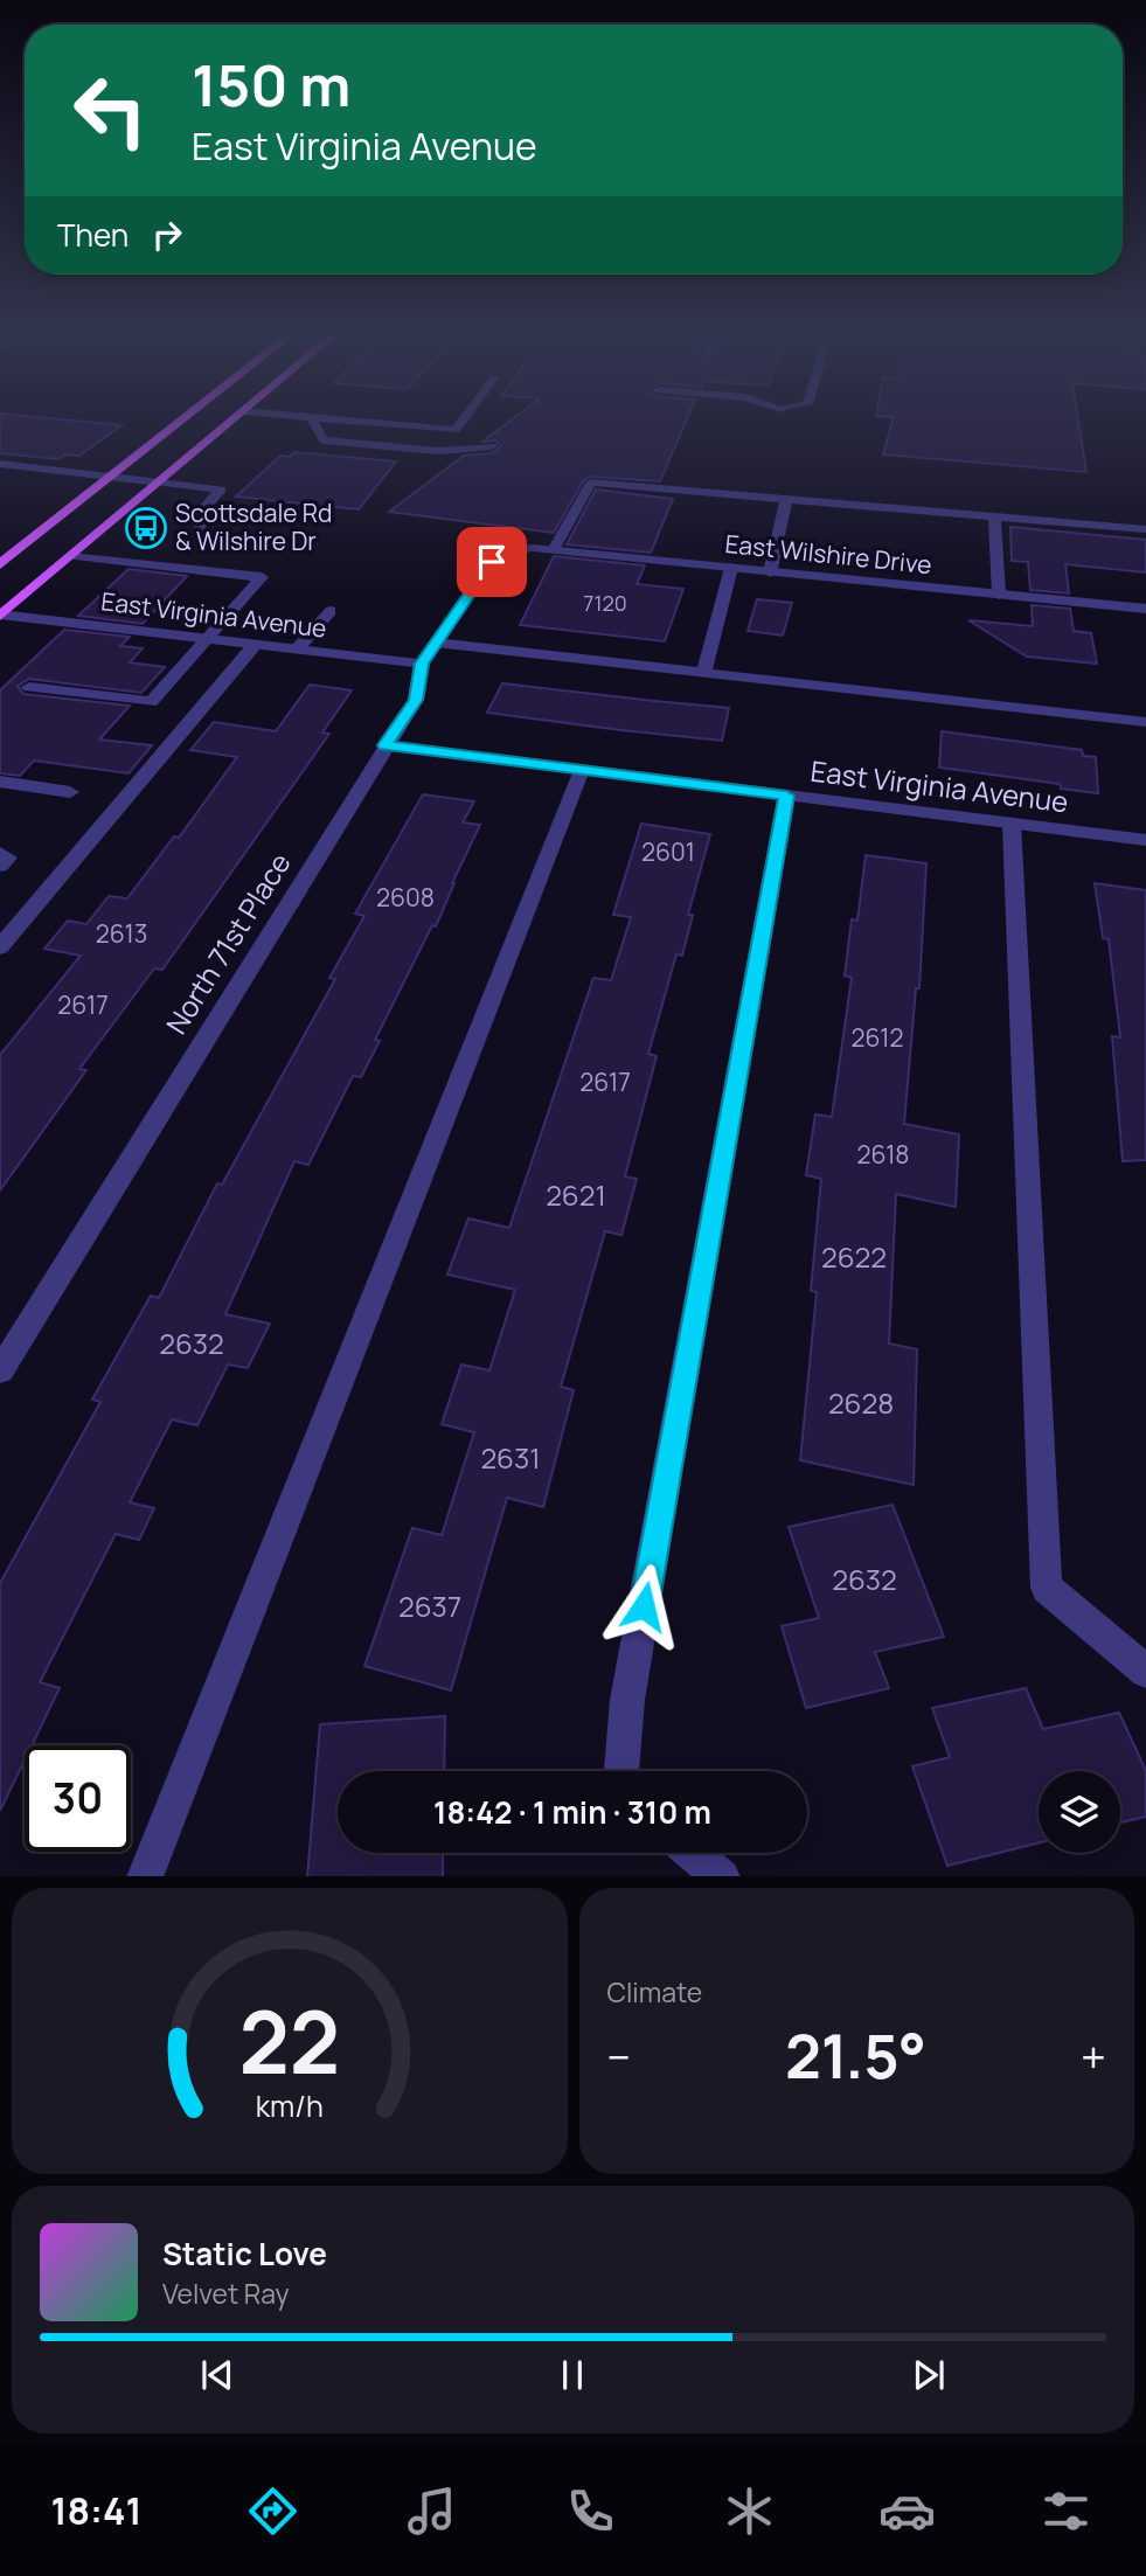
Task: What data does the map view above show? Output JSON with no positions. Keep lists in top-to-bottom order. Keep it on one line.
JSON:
{"streets":{"street":["East Wilshire Drive","East Virginia Avenue","North 71st Place"]},"crossings":[["East Wilshire Drive","North 71st Place"],["East Virginia Avenue","North 71st Place"]],"places":{"bus stop":["Scottsdale Rd & Wilshire Dr"]},"house_numbers":["7120","2601","2608","2613","2617","2612","2617","2618","2621","2622","2632","2628","2631","2632","2637"],"page":{"turn":["150 m","East Virginia Avenue"],"then":"Then","limit":"30","trip":"18:42 · 1 min · 310 m","tile":"Climate","heat":["−","21.5°","+"],"song":["Static Love","Velvet Ray"],"tabs":"18:41","gauge":["22","km/h"]}}
